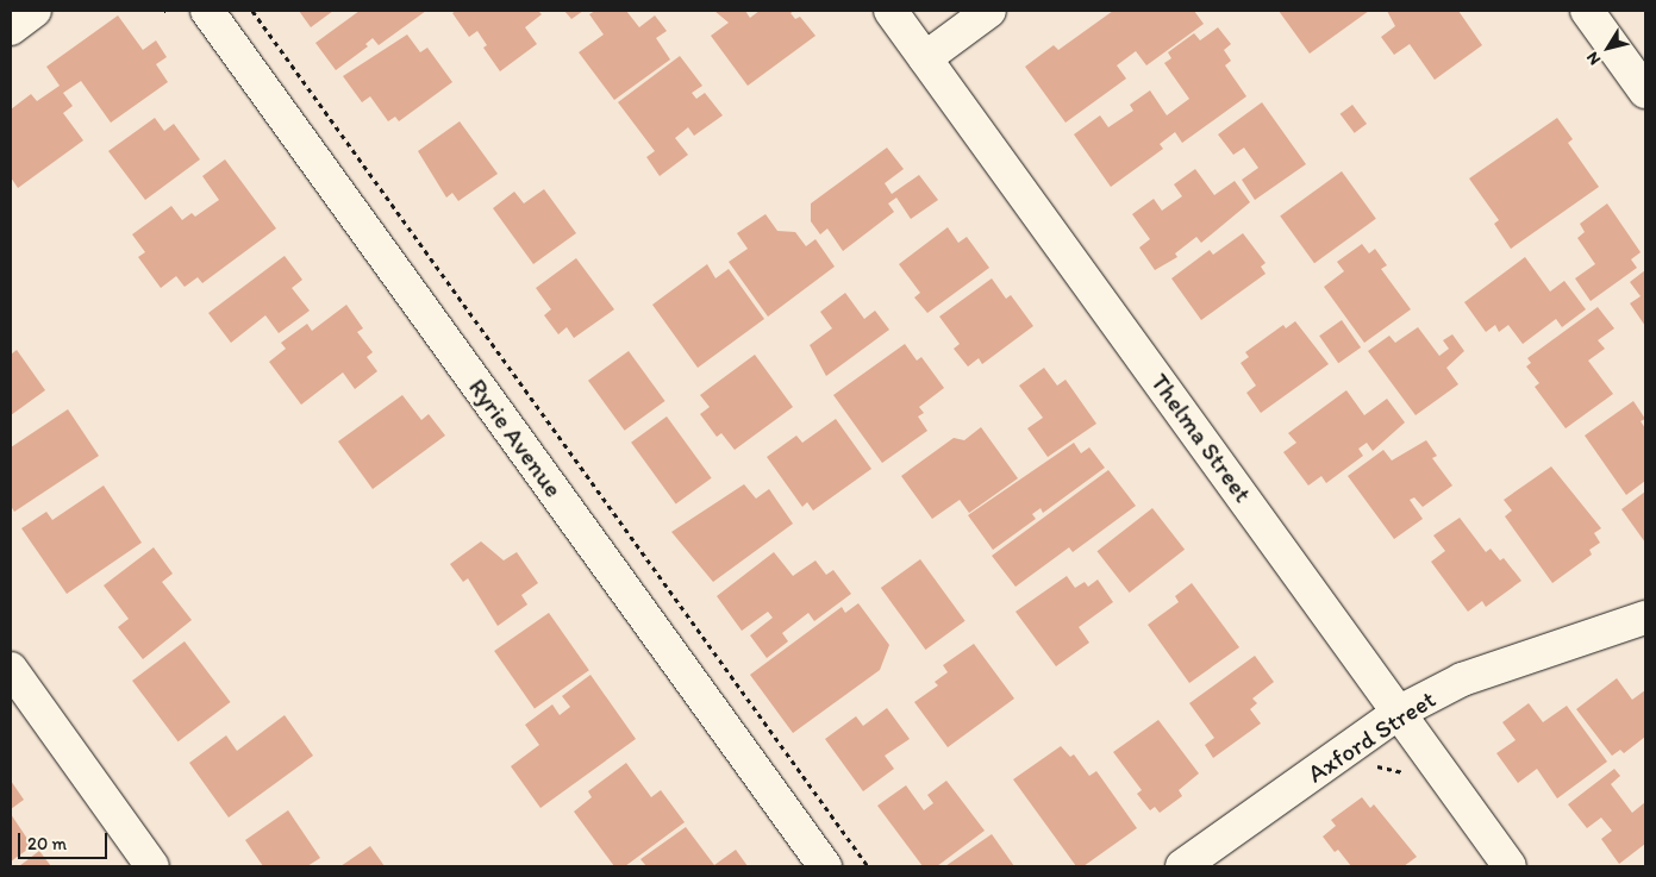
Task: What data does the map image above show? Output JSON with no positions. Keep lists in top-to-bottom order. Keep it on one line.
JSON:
{"streets":{"street":["Ryrie Avenue","Thelma Street","Axford Street"]},"crossings":[["Thelma Street","Axford Street"]],"scale_bar":"20 m","north":"bottom left"}
